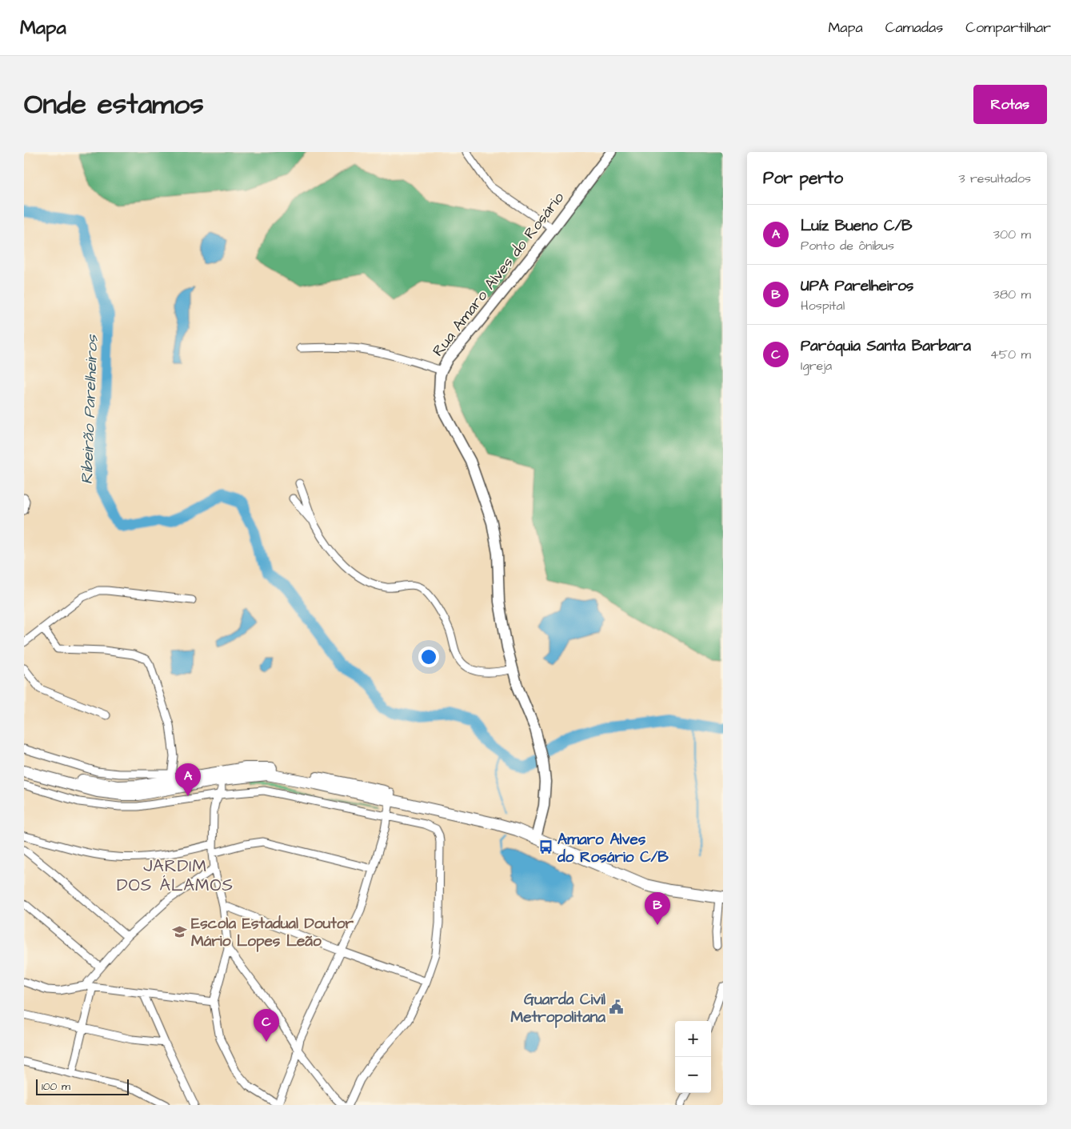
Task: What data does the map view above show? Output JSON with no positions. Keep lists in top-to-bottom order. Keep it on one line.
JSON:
{"streets":{"street":["Rua Amaro Alves do Rosário"]},"districts":["JARDIM DOS ÁLAMOS"],"water":["Ribeirão Parelheiros"],"places":{"bus stop":["Amaro Alves do Rosário C/B"],"school or university":["Escola Estadual Doutor Mário Lopes Leão"],"public building":["Guarda Civil Metropolitana"]},"scale_bar":"100 m","page":{"header":"Mapa","nav":["Mapa","Camadas","Compartilhar"],"title":"Onde estamos","buttons":"Rotas","heading":["Por perto","3 resultados"],"list":[{"mark":"A","name":"Luíz Bueno C/B","note":"Ponto de ônibus","value":"300 m"},{"mark":"B","name":"UPA Parelheiros","note":"Hospital","value":"380 m"},{"mark":"C","name":"Paróquia Santa Barbara","note":"Igreja","value":"450 m"}],"pins":["A","B","C"],"map_buttons":["+","−"],"scale":"100 m"}}
